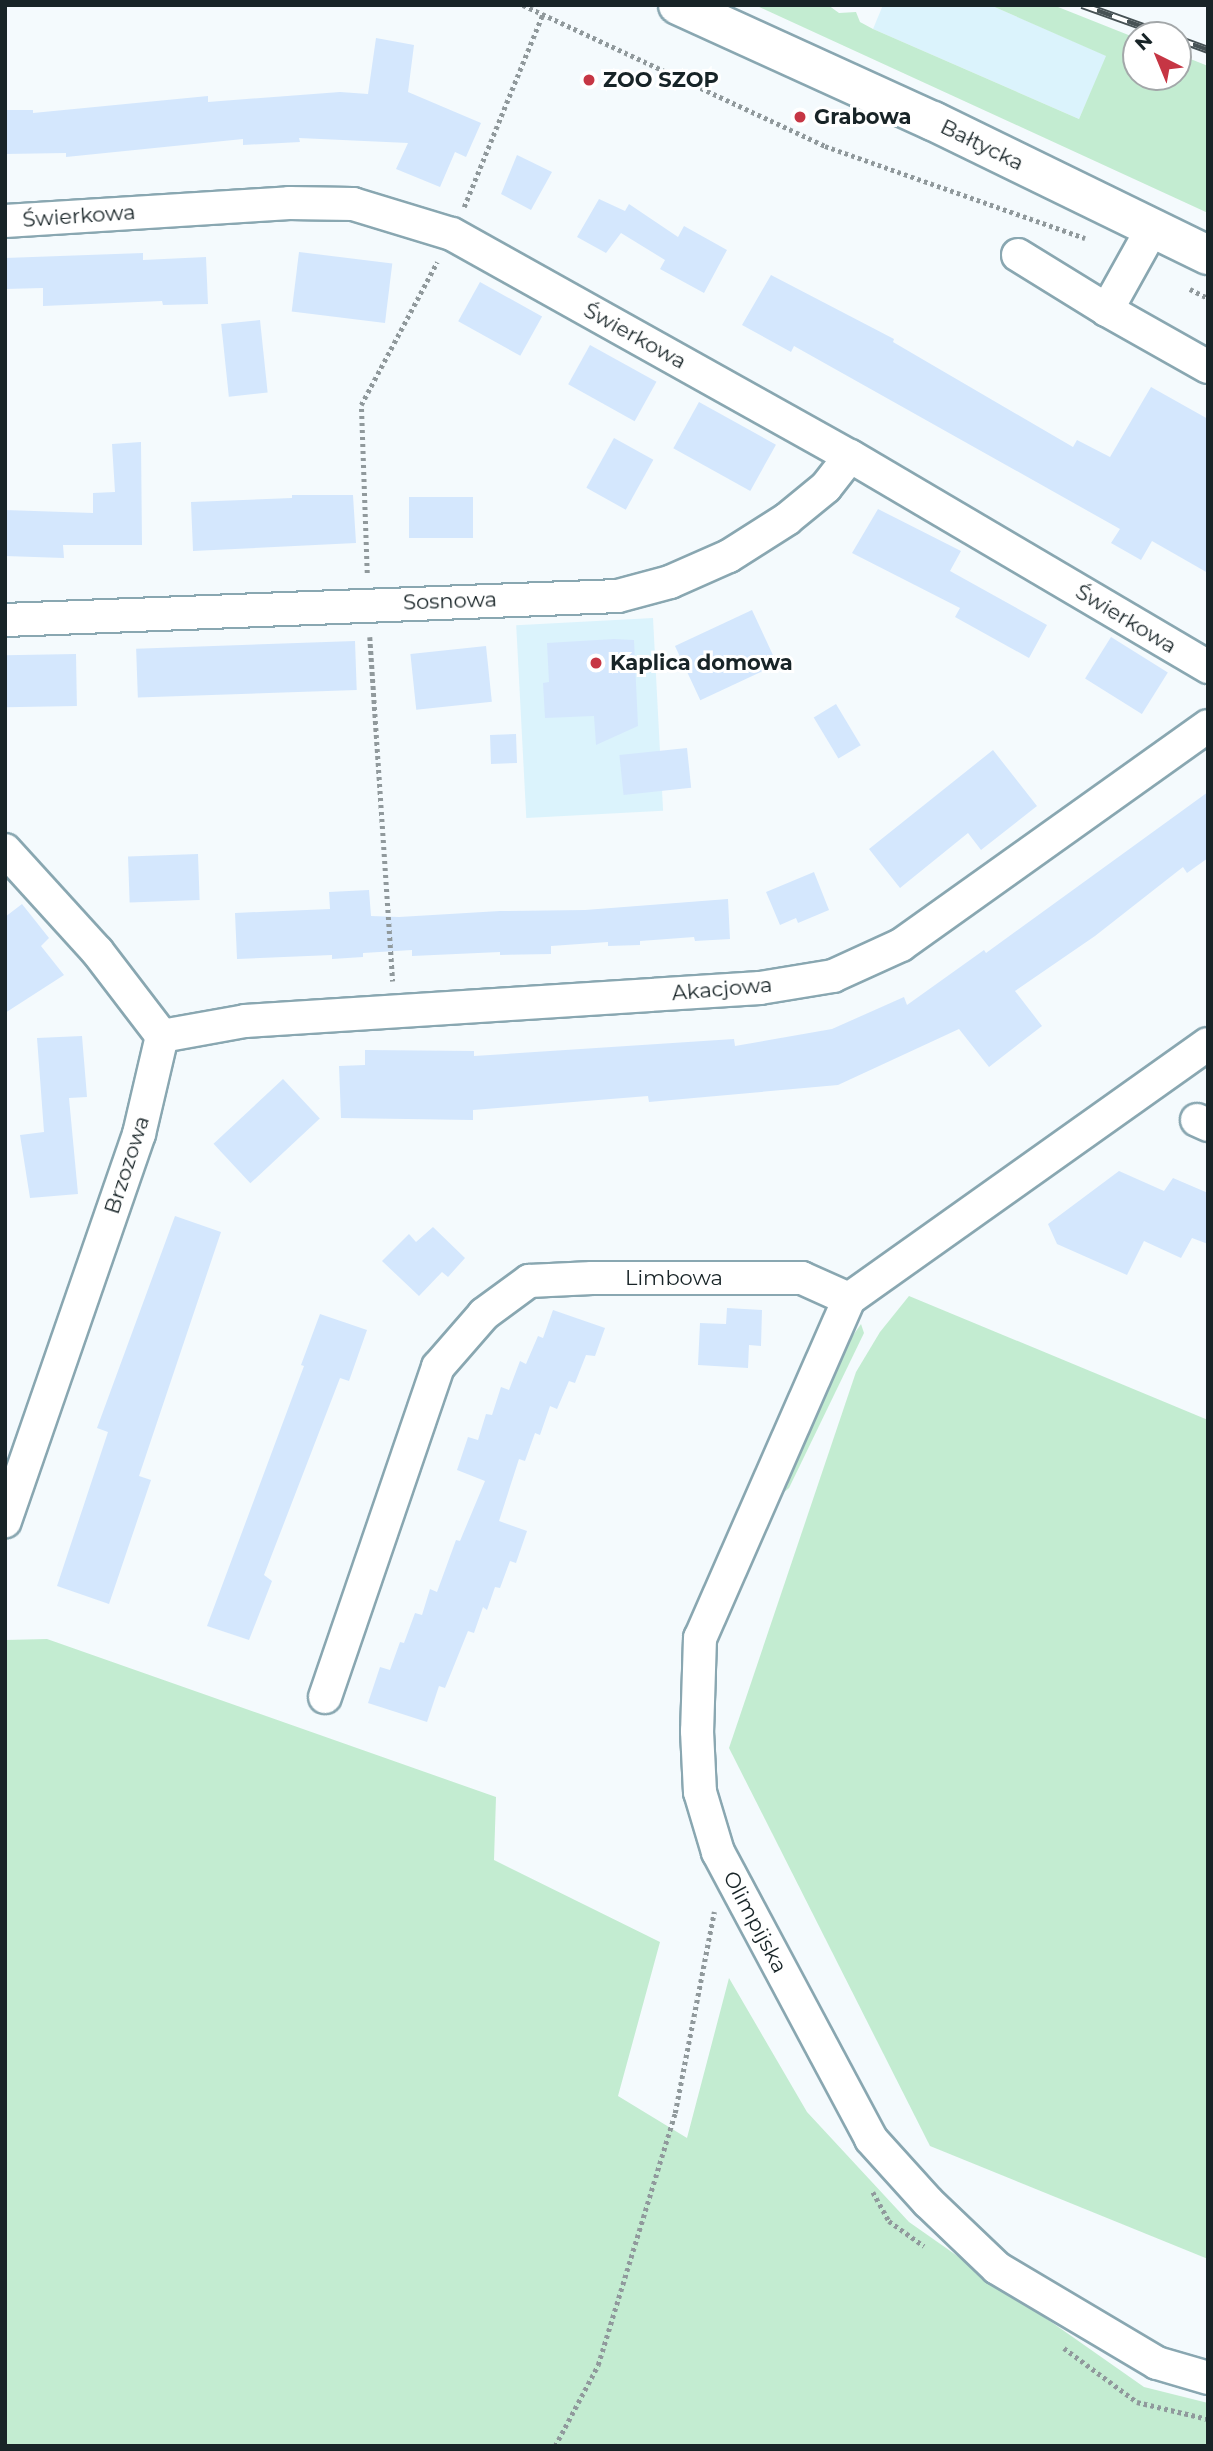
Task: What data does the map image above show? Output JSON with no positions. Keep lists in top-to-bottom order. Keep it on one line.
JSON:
{"streets":{"main road":["Bałtycka"],"street":["Świerkowa","Sosnowa","Akacjowa","Brzozowa","Limbowa","Olimpijska"]},"crossings":[["Świerkowa","Sosnowa"],["Akacjowa","Brzozowa"],["Limbowa","Olimpijska"]],"places":["ZOO SZOP","Grabowa","Kaplica domowa"],"north":"top left"}
